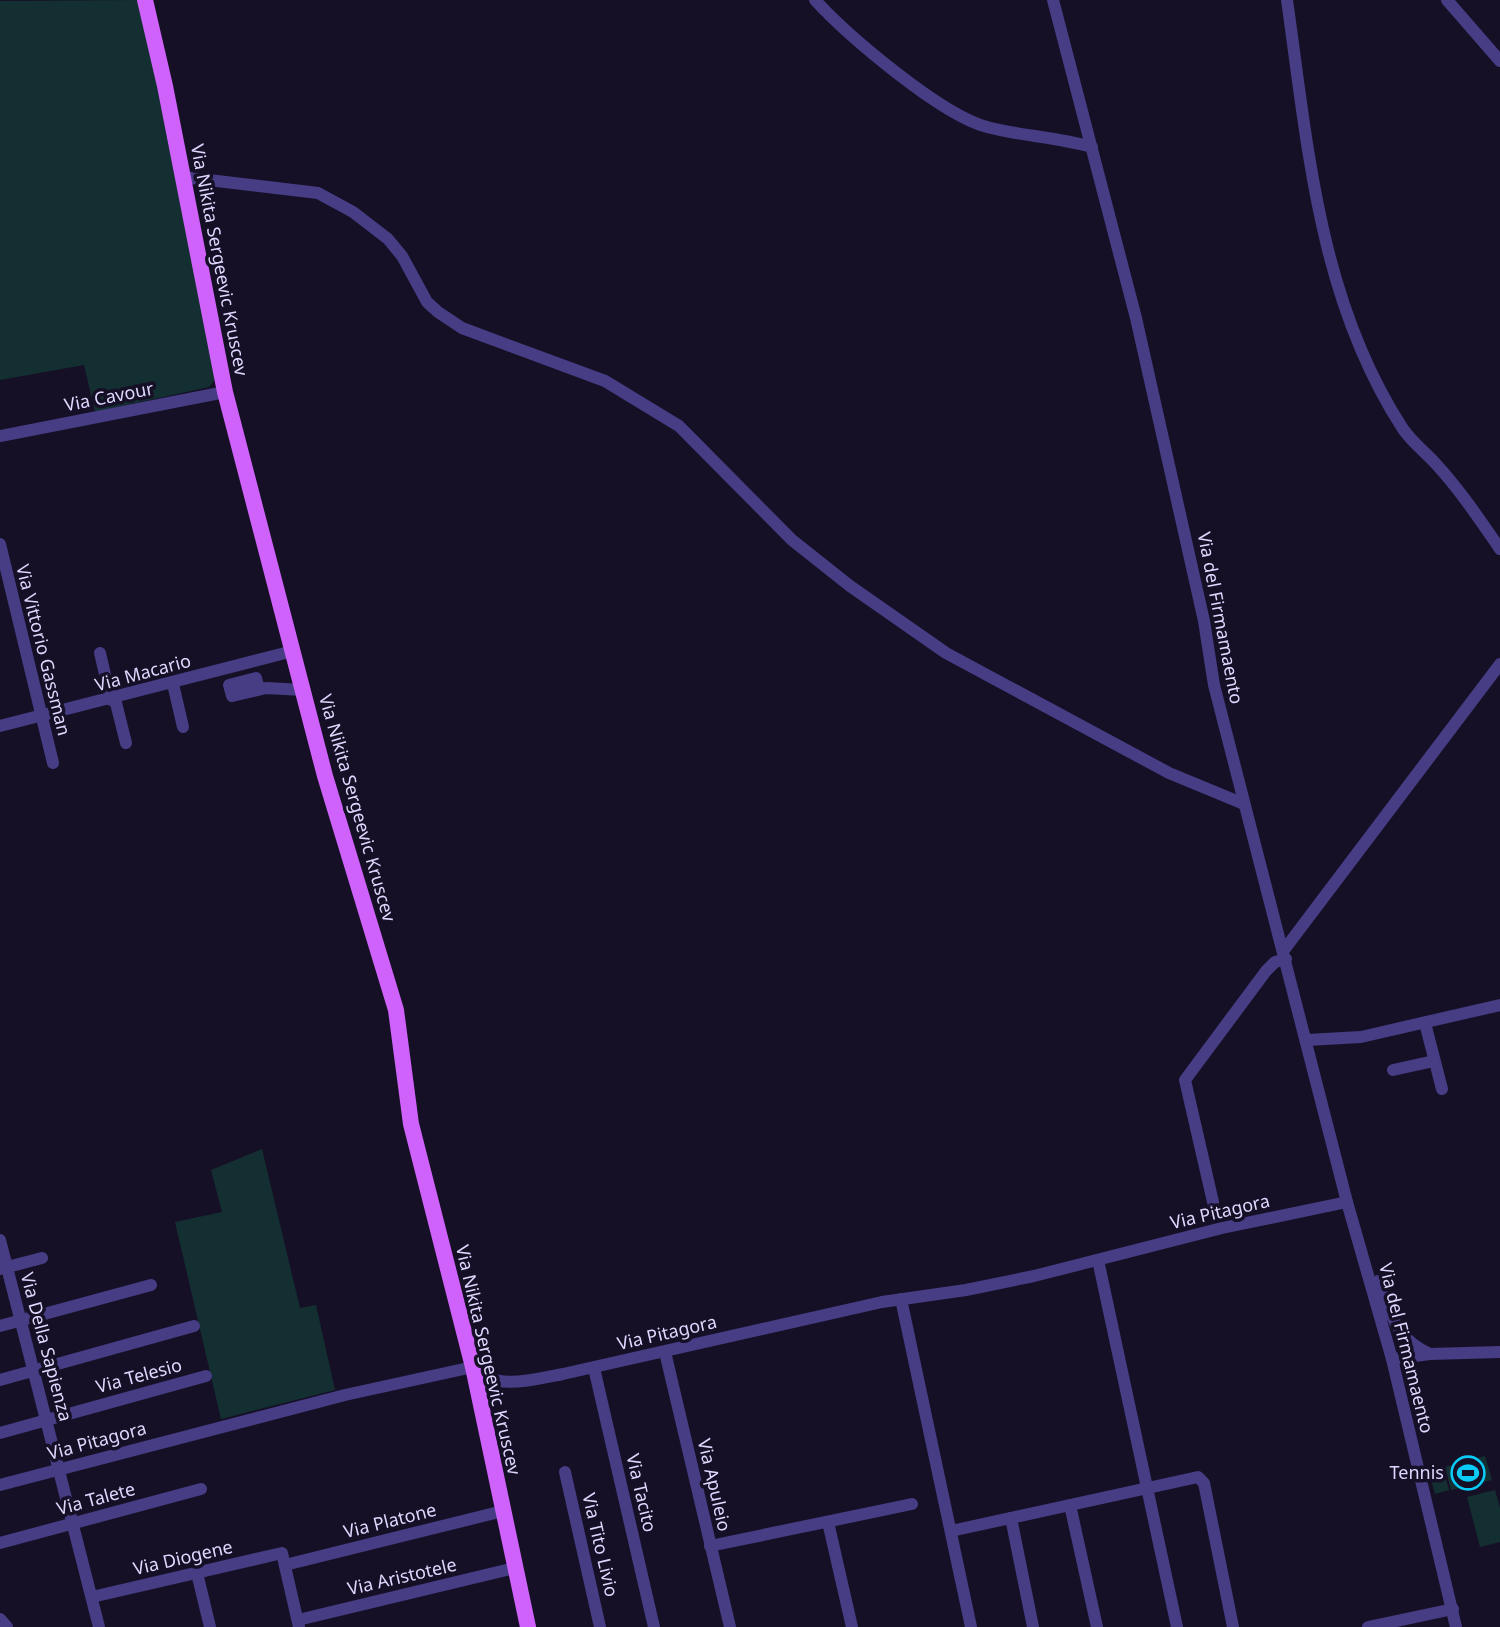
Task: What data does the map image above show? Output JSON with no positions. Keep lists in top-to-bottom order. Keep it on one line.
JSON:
{"streets":{"main road":["Via Nikita Sergeevic Kruscev"],"street":["Via Cavour","Via del Firmamaento","Via Vittorio Gassman","Via Macario","Via Pitagora","Via Della Sapienza","Via Telesio","Via Apuleio","Via Tacito","Via Talete","Via Platone","Via Tito Livio","Via Diogene","Via Aristotele"]},"crossings":[["Via Nikita Sergeevic Kruscev","Via Cavour"],["Via Nikita Sergeevic Kruscev","Via Macario"],["Via Nikita Sergeevic Kruscev","Via Pitagora"],["Via Nikita Sergeevic Kruscev","Via Platone"],["Via Nikita Sergeevic Kruscev","Via Aristotele"],["Via del Firmamaento","Via Pitagora"],["Via Vittorio Gassman","Via Macario"],["Via Pitagora","Via Della Sapienza"],["Via Pitagora","Via Apuleio"],["Via Pitagora","Via Tacito"],["Via Della Sapienza","Via Telesio"],["Via Della Sapienza","Via Talete"],["Via Della Sapienza","Via Diogene"],["Via Platone","Via Diogene"]],"places":{"sports":["Tennis"]}}
